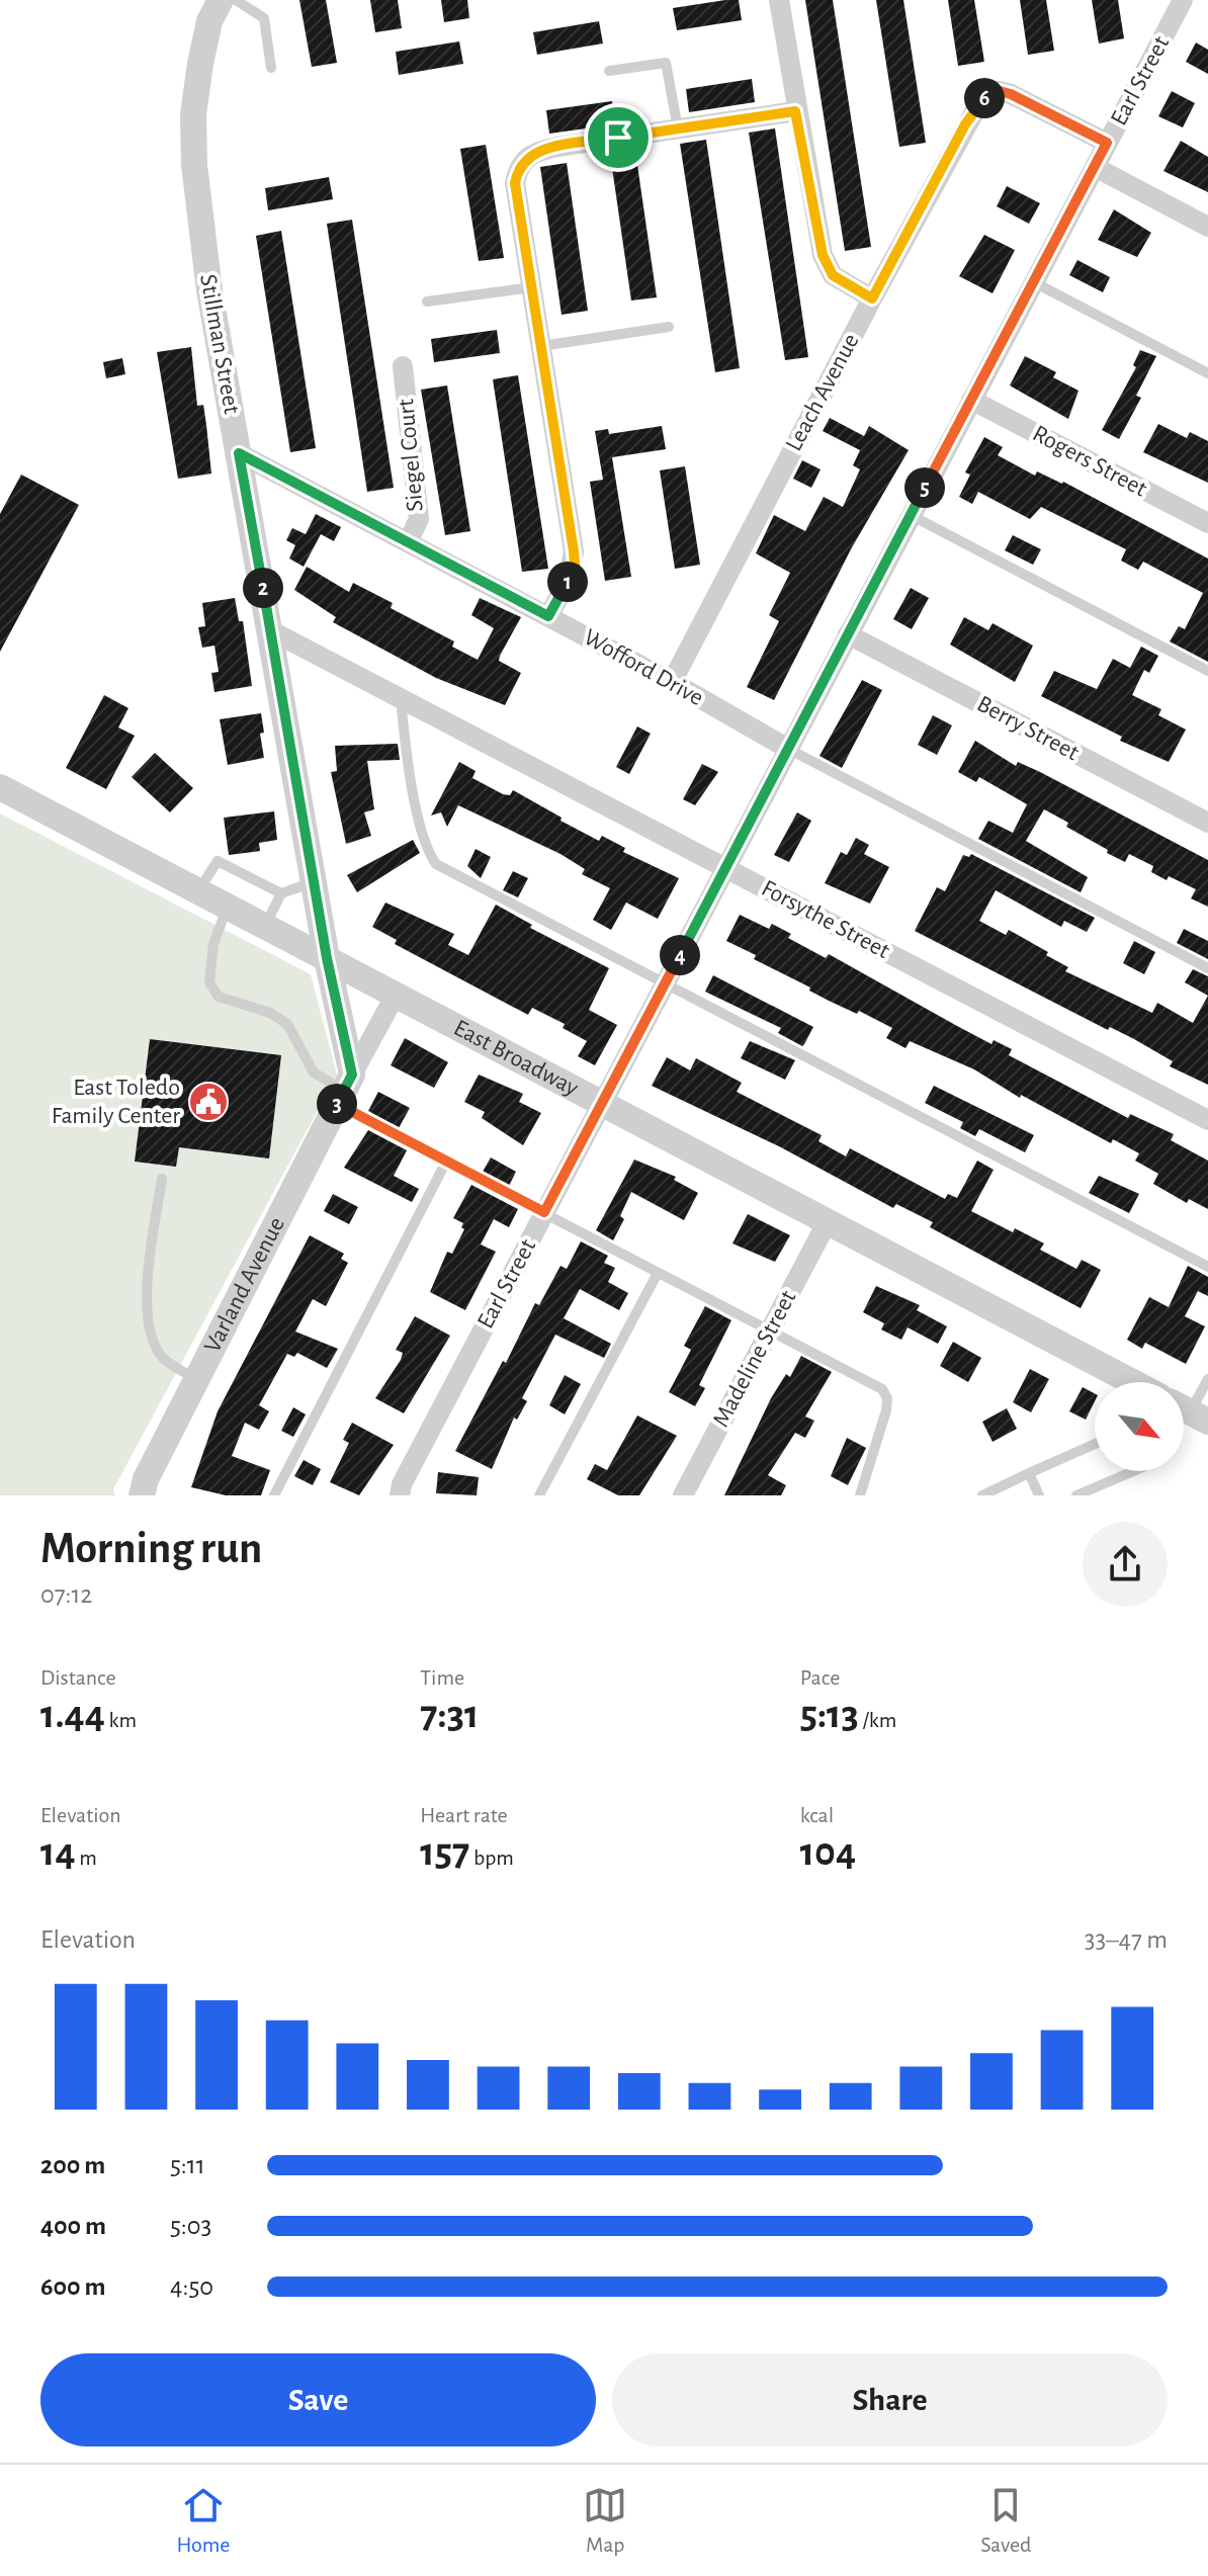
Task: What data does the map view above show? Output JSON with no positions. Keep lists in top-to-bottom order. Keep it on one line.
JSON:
{"streets":{"street":["Earl Street","Stillman Street","Leach Avenue","Siegel Court","Rogers Street","Wofford Drive","Berry Street","Forsythe Street","East Broadway","Varland Avenue","Madeline Street"]},"crossings":[["Earl Street","Leach Avenue"],["Earl Street","Rogers Street"],["Earl Street","Wofford Drive"],["Earl Street","Berry Street"],["Earl Street","Forsythe Street"],["Earl Street","East Broadway"],["Stillman Street","Wofford Drive"],["Stillman Street","Forsythe Street"],["Stillman Street","East Broadway"],["Leach Avenue","Wofford Drive"],["Siegel Court","Wofford Drive"],["East Broadway","Varland Avenue"],["East Broadway","Madeline Street"]],"places":{"public building":["East Toledo Family Center"]},"north":"bottom right","page":{"pins":["6","5","1","2","4","3"],"heading":["Morning run","07:12"],"stats":[["Distance","1.44 km"],["Time","7:31"],["Pace","5:13 /km"],["Elevation","14 m"],["Heart rate","157 bpm"],["kcal","104"]],"chart":["Elevation","33–47 m"],"list":[{"name":"200 m","note":"5:11"},{"name":"400 m","note":"5:03"},{"name":"600 m","note":"4:50"}],"buttons":["Save","Share"],"tabs":["Home","Map","Saved"]}}
